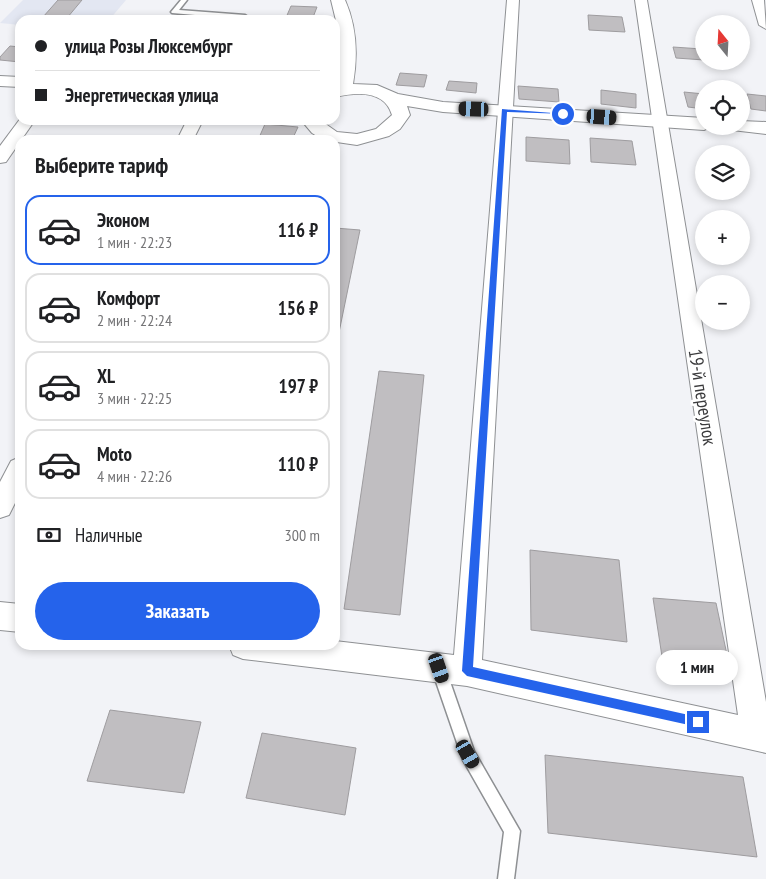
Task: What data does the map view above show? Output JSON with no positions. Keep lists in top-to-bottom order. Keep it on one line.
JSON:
{"streets":{"street":["19-й переулок"]},"north":"top","page":{"map_buttons":["+","−"],"banner":["улица Розы Люксембург","Энергетическая улица"],"heading":"Выберите тариф","list":[{"name":"Эконом","note":"1 мин · 22:23","value":"116 ₽"},{"name":"Комфорт","note":"2 мин · 22:24","value":"156 ₽"},{"name":"XL","note":"3 мин · 22:25","value":"197 ₽"},{"name":"Moto","note":"4 мин · 22:26","value":"110 ₽"}],"pay":["Наличные","300 m"],"buttons":"Заказать","bubble":"1 мин"}}
